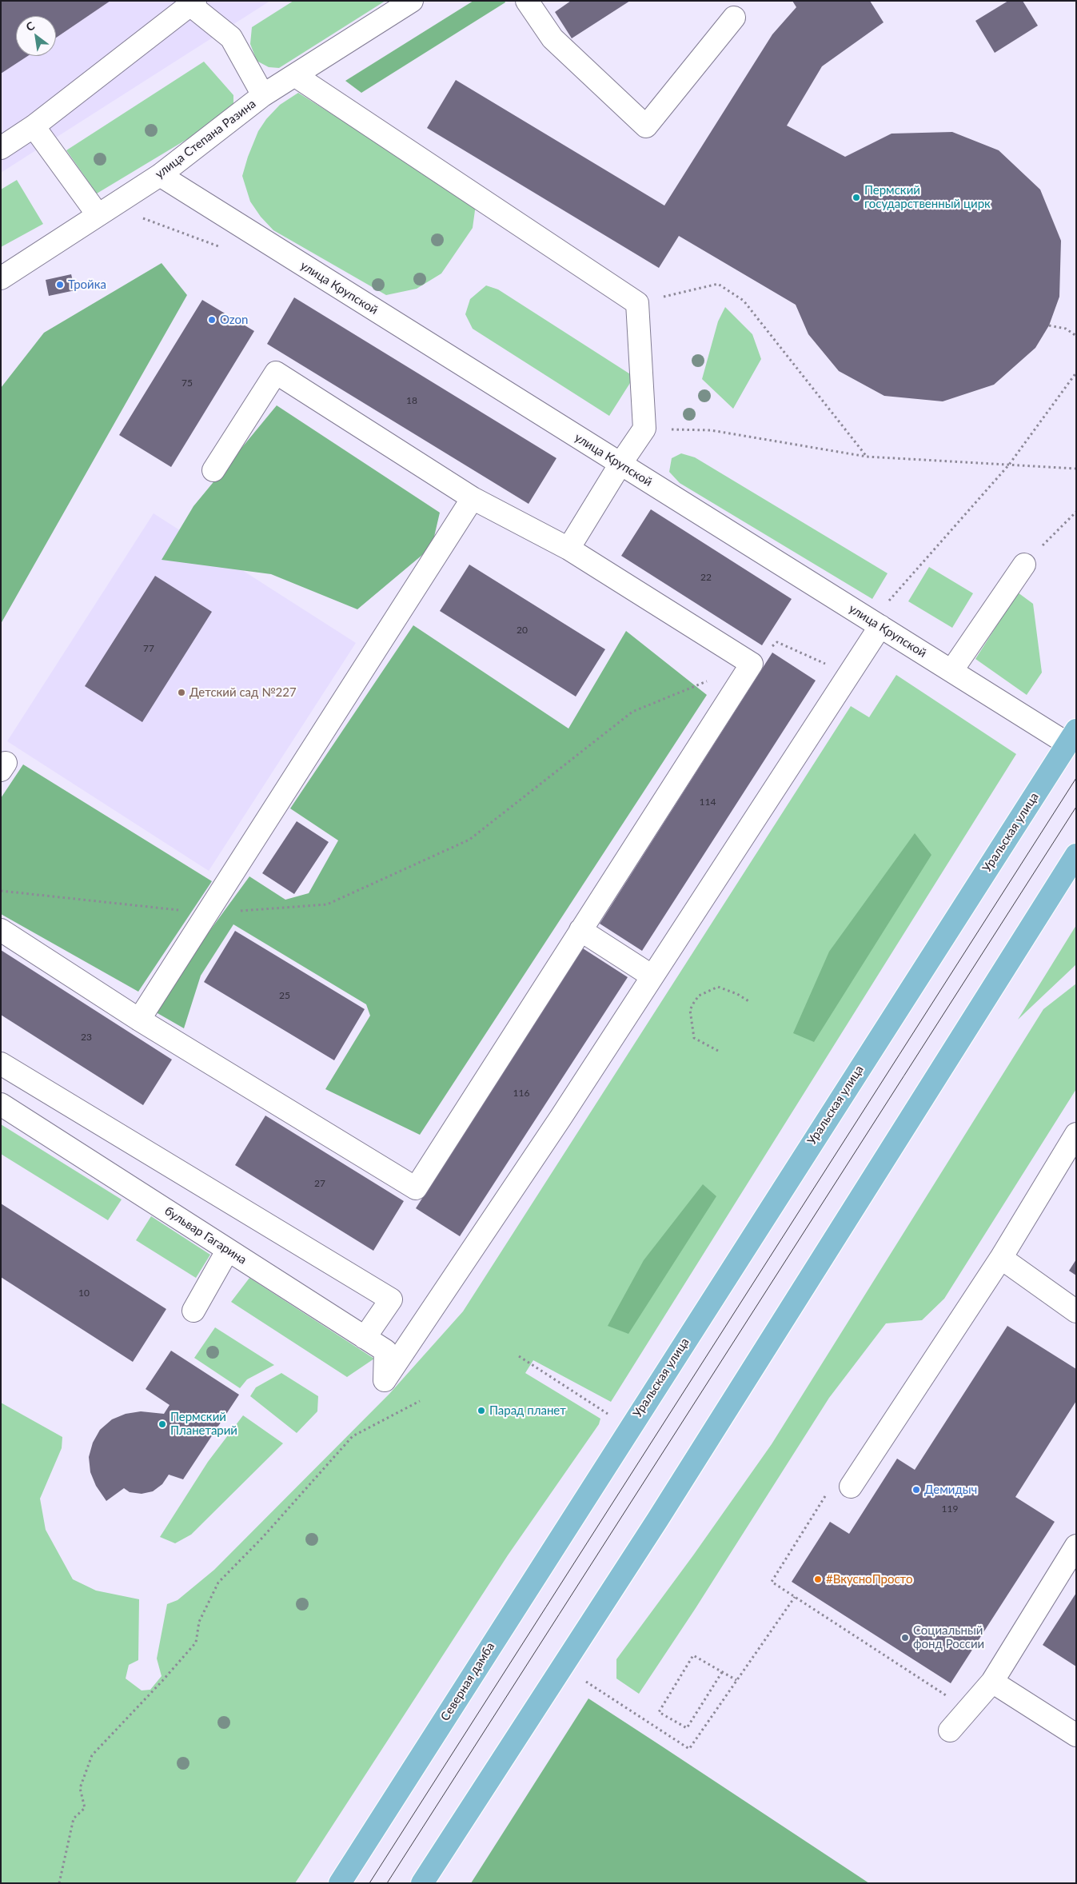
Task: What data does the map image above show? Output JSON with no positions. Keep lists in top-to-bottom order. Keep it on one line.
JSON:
{"streets":{"main road":["Уральская улица","Северная дамба"],"street":["улица Степана Разина","улица Крупской","бульвар Гагарина"]},"crossings":[["улица Степана Разина","улица Крупской"],["улица Крупской","Уральская улица"],["Уральская улица","Северная дамба"]],"places":["Пермский государственный цирк","Тройка","Ozon","Детский сад №227","Парад планет","Пермский Планетарий","Демидыч","#ВкусноПросто","Социальный фонд России"],"house_numbers":["75","18","22","20","77","114","25","23","116","27","10","119"],"north":"top left"}
